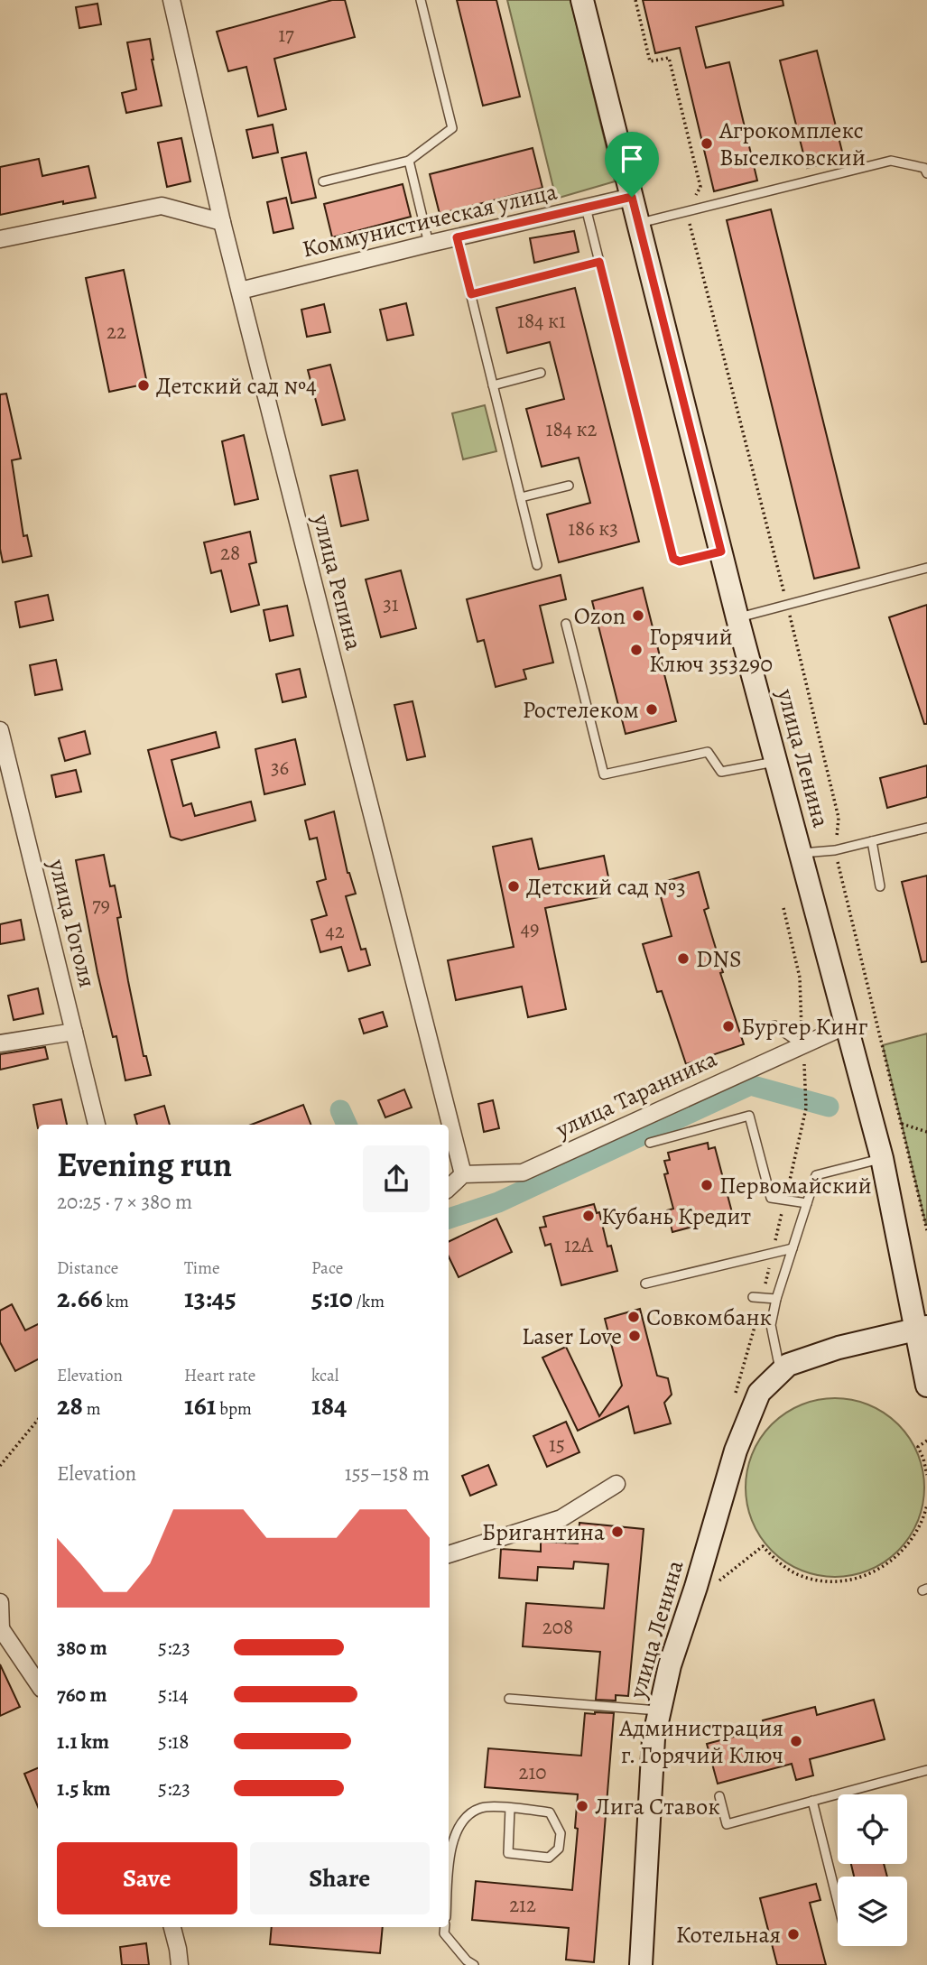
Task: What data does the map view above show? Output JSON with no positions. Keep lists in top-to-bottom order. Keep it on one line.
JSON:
{"streets":{"street":["Коммунистическая улица","улица Репина","улица Ленина","улица Гоголя","улица Таранника"]},"crossings":[["Коммунистическая улица","улица Репина"],["Коммунистическая улица","улица Ленина"],["улица Репина","улица Таранника"],["улица Ленина","улица Таранника"]],"places":["Агрокомплекс Выселковский","Детский сад №4","Ozon","Горячий Ключ 353290","Ростелеком","Детский сад №3","DNS","Бургер Кинг","Первомайский","Кубань Кредит","Совкомбанк","Laser Love","Бригантина","Администрация г. Горячий Ключ","Лига Ставок","Котельная"],"house_numbers":["17","184 к1","22","184 к2","186 к3","28","31","36","79","49","42","12А","15","208","210","212"],"page":{"heading":["Evening run","20:25 · 7 × 380 m"],"stats":[["Distance","2.66 km"],["Time","13:45"],["Pace","5:10 /km"],["Elevation","28 m"],["Heart rate","161 bpm"],["kcal","184"]],"chart":["Elevation","155–158 m"],"list":[{"name":"380 m","note":"5:23"},{"name":"760 m","note":"5:14"},{"name":"1.1 km","note":"5:18"},{"name":"1.5 km","note":"5:23"}],"buttons":["Save","Share"]}}
